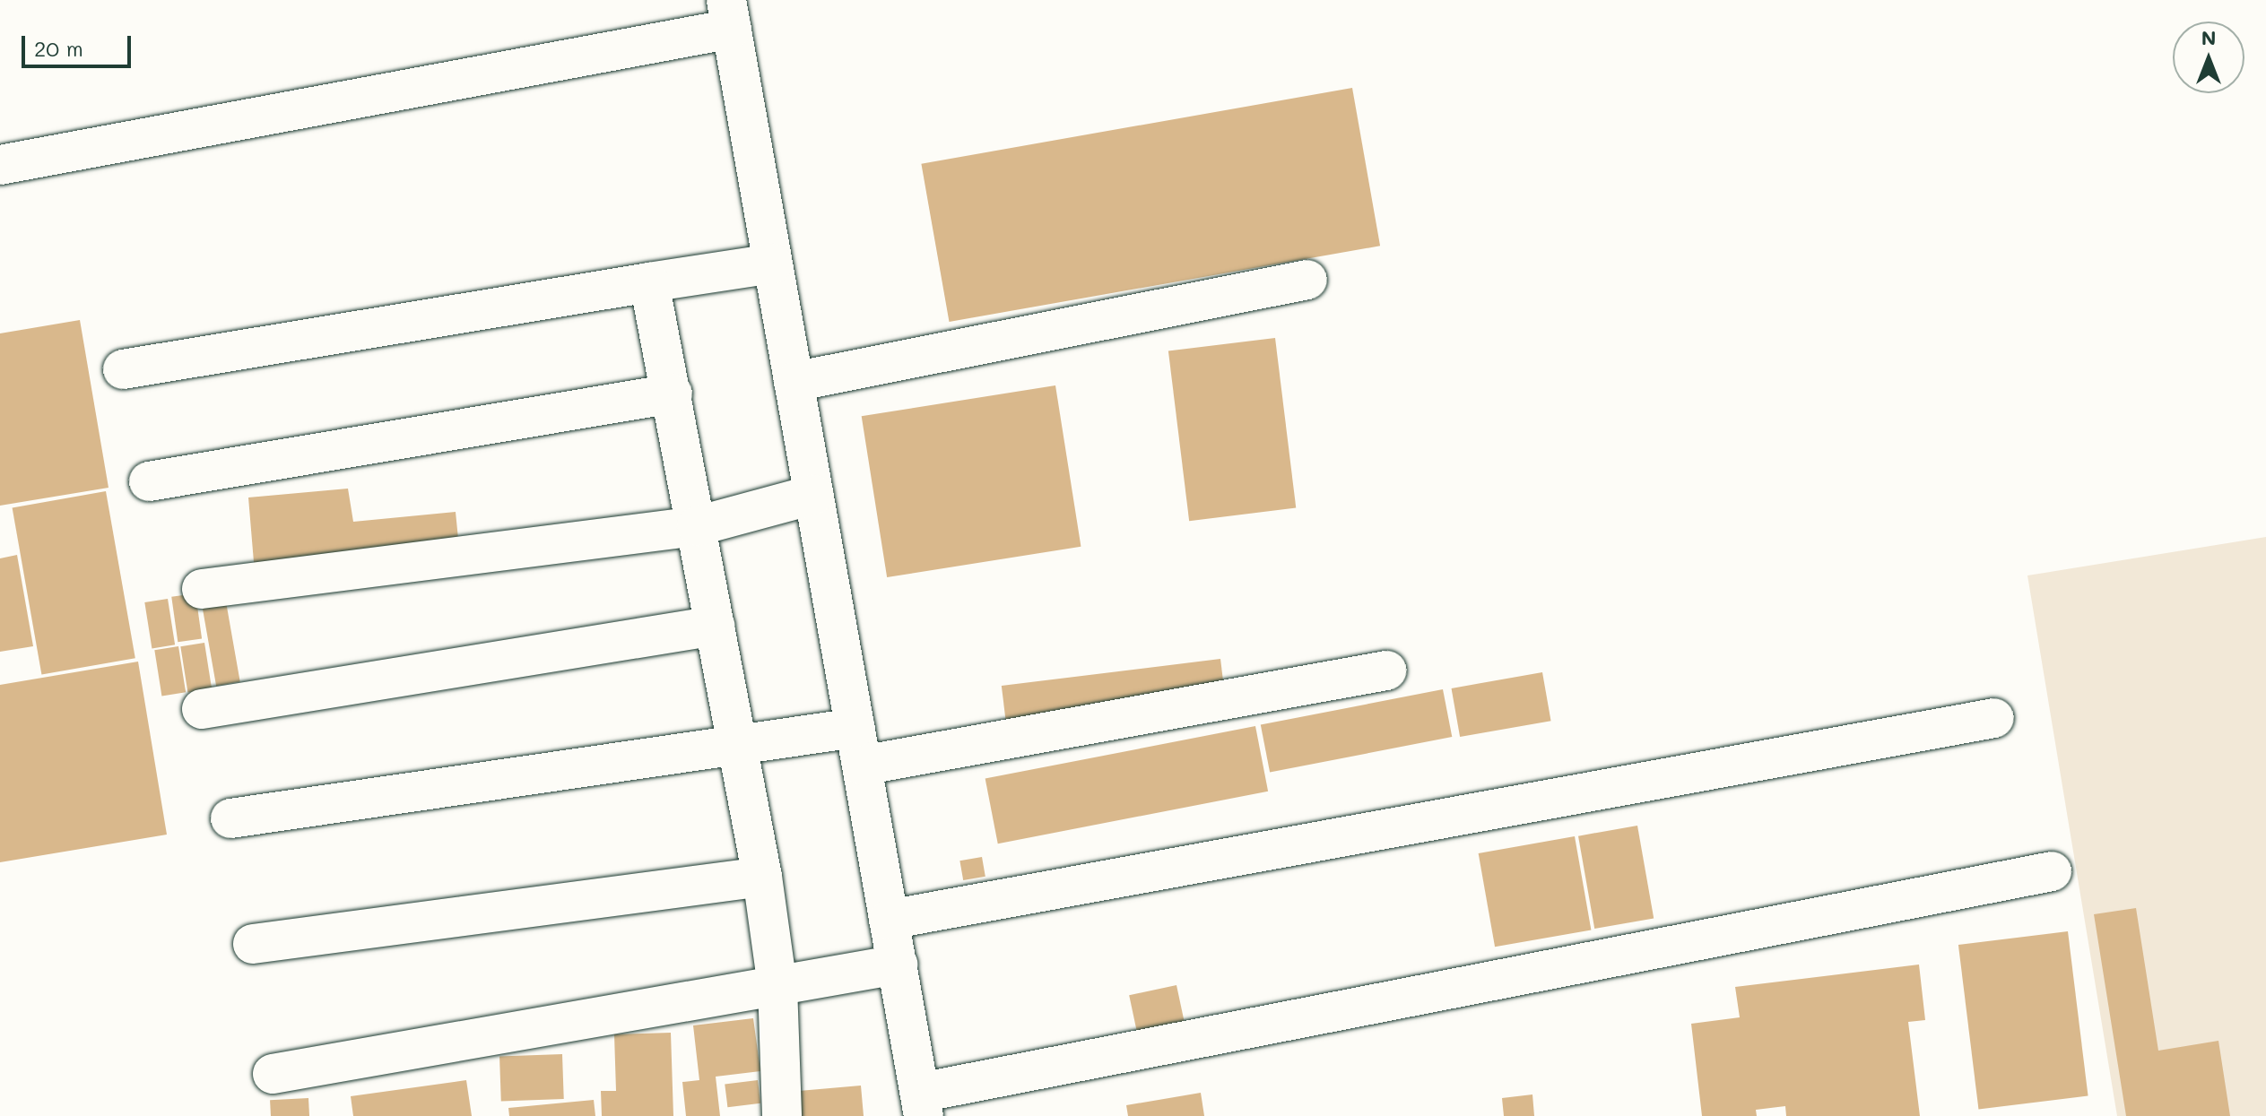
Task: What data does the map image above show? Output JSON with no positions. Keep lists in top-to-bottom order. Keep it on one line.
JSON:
{"scale_bar":"20 m","north":"top"}
